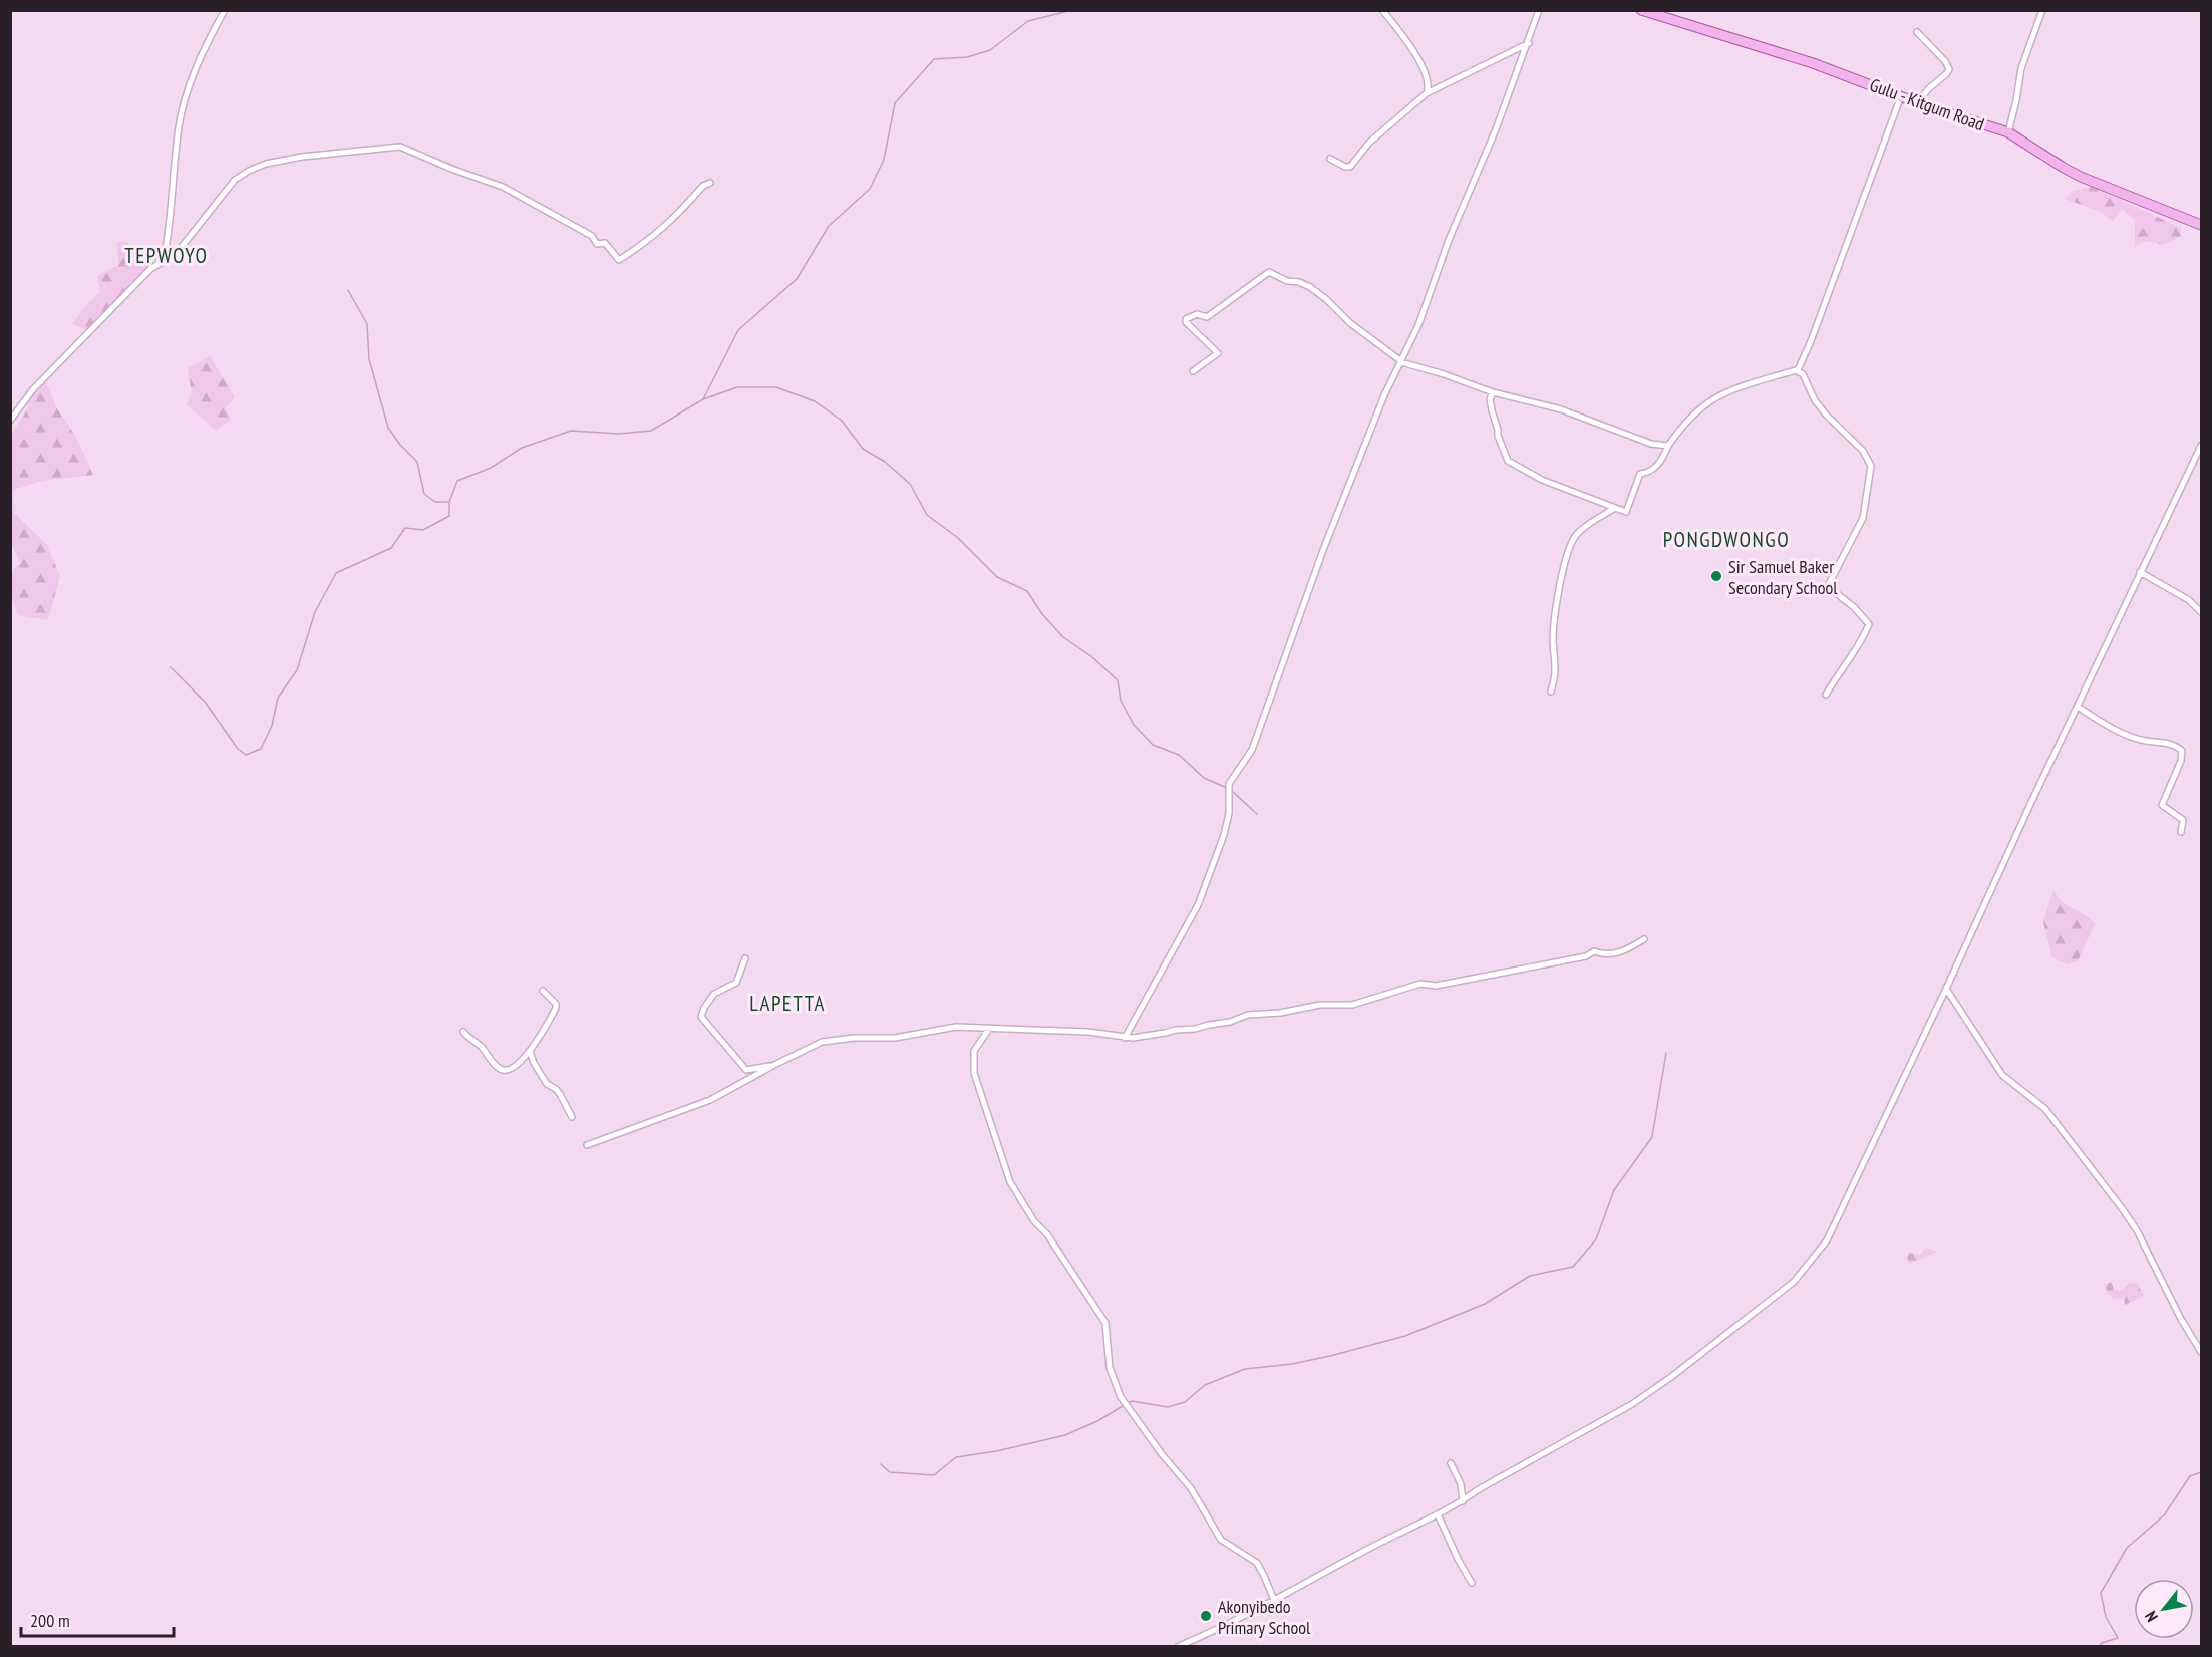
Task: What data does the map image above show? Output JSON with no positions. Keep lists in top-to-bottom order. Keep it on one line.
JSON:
{"streets":{"main road":["Gulu - Kitgum Road"]},"districts":["TEPWOYO","PONGDWONGO","LAPETTA"],"places":["Sir Samuel Baker Secondary School","Akonyibedo Primary School"],"scale_bar":"200 m","north":"bottom left"}
